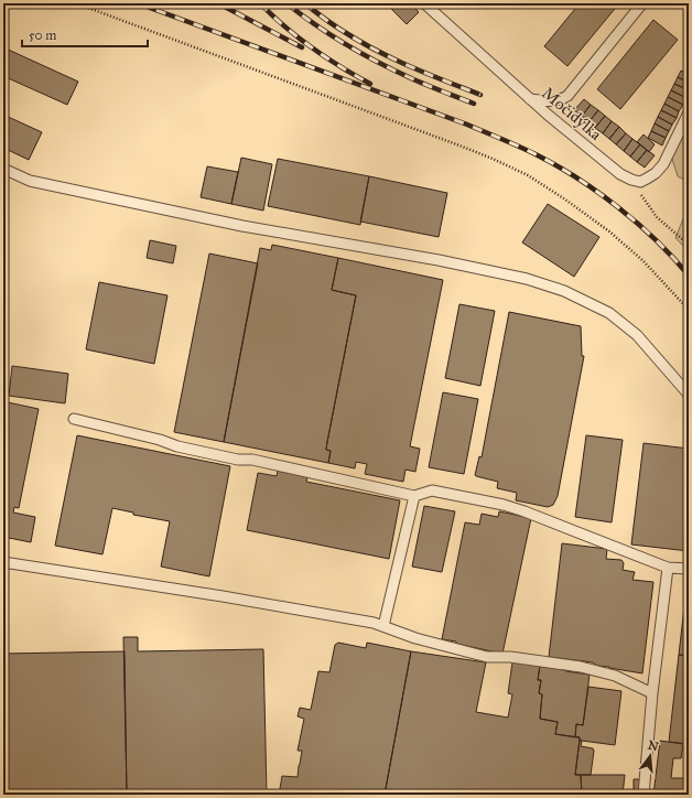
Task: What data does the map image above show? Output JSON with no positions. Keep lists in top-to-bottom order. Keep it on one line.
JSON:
{"streets":{"lane":["Močidýlka"]},"scale_bar":"50 m","north":"top"}
